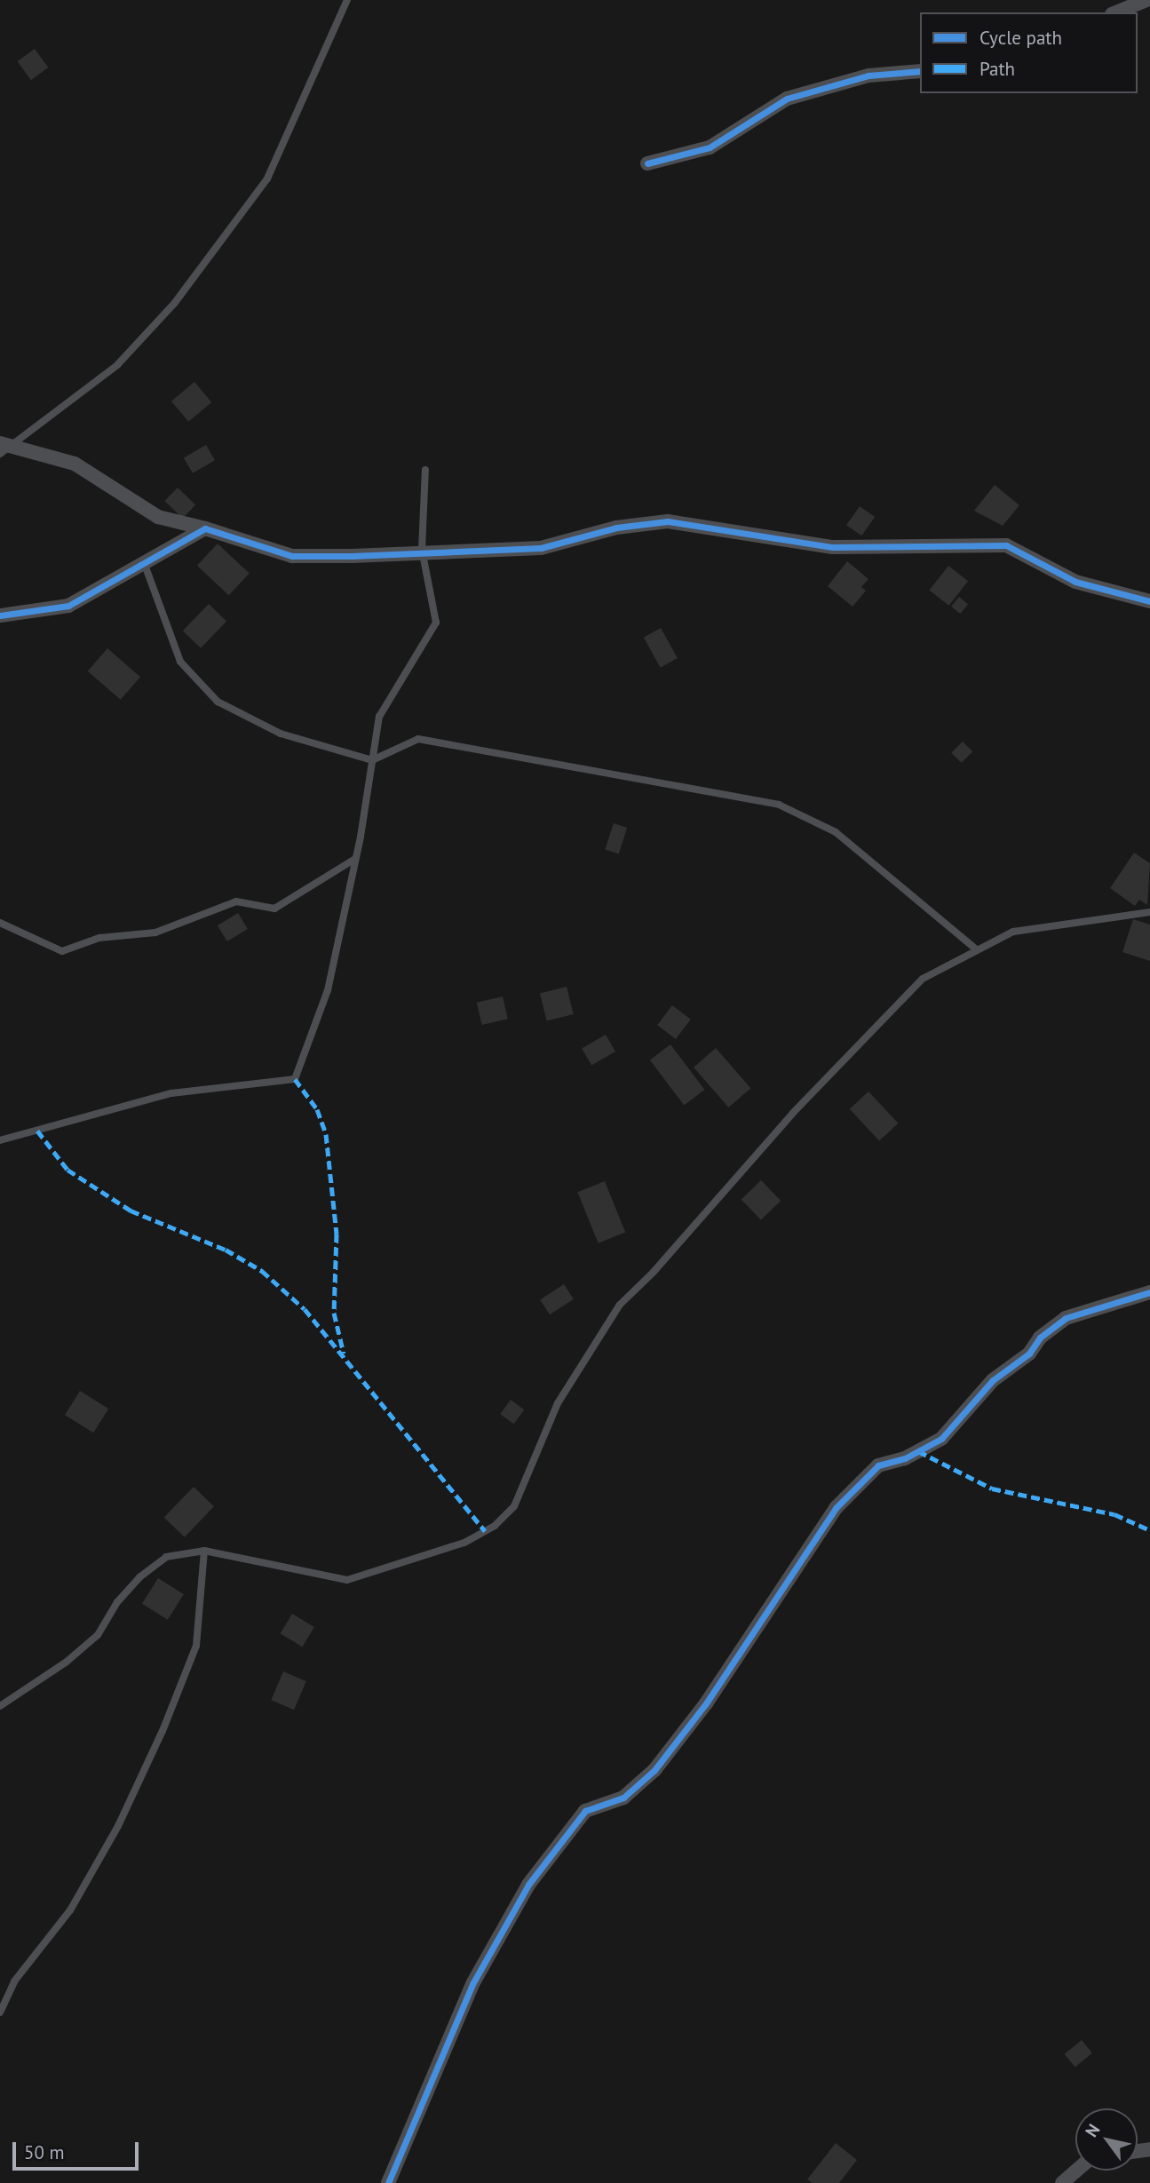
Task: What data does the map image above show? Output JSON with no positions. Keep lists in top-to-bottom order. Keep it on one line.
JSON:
{"legend":["Cycle path","Path"],"scale_bar":"50 m","north":"top left"}
